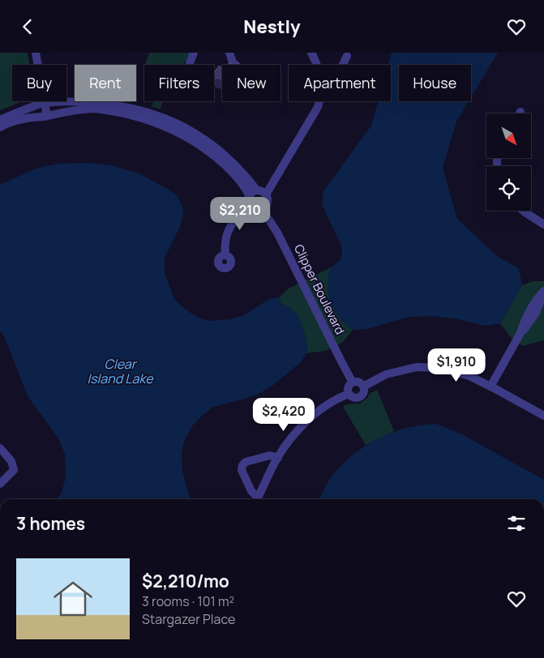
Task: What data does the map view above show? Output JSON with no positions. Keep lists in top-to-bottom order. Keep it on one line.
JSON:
{"streets":{"street":["Clipper Boulevard"]},"water":["Clear Island Lake"],"north":"bottom right","page":{"header":"Nestly","chip":["Buy","Rent","Filters","New","Apartment","House"],"price":["$2,210","$1,910","$2,420"],"heading":"3 homes","list":[{"name":"$2,210/mo","note":"3 rooms · 101 m² · Stargazer Place"}]}}
